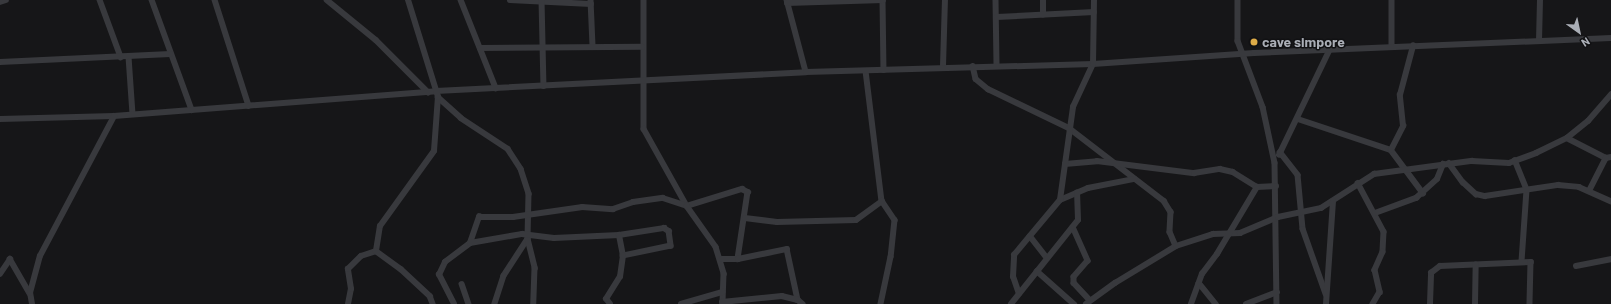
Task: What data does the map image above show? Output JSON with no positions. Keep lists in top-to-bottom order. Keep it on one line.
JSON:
{"places":["cave simpore"],"north":"bottom right"}
